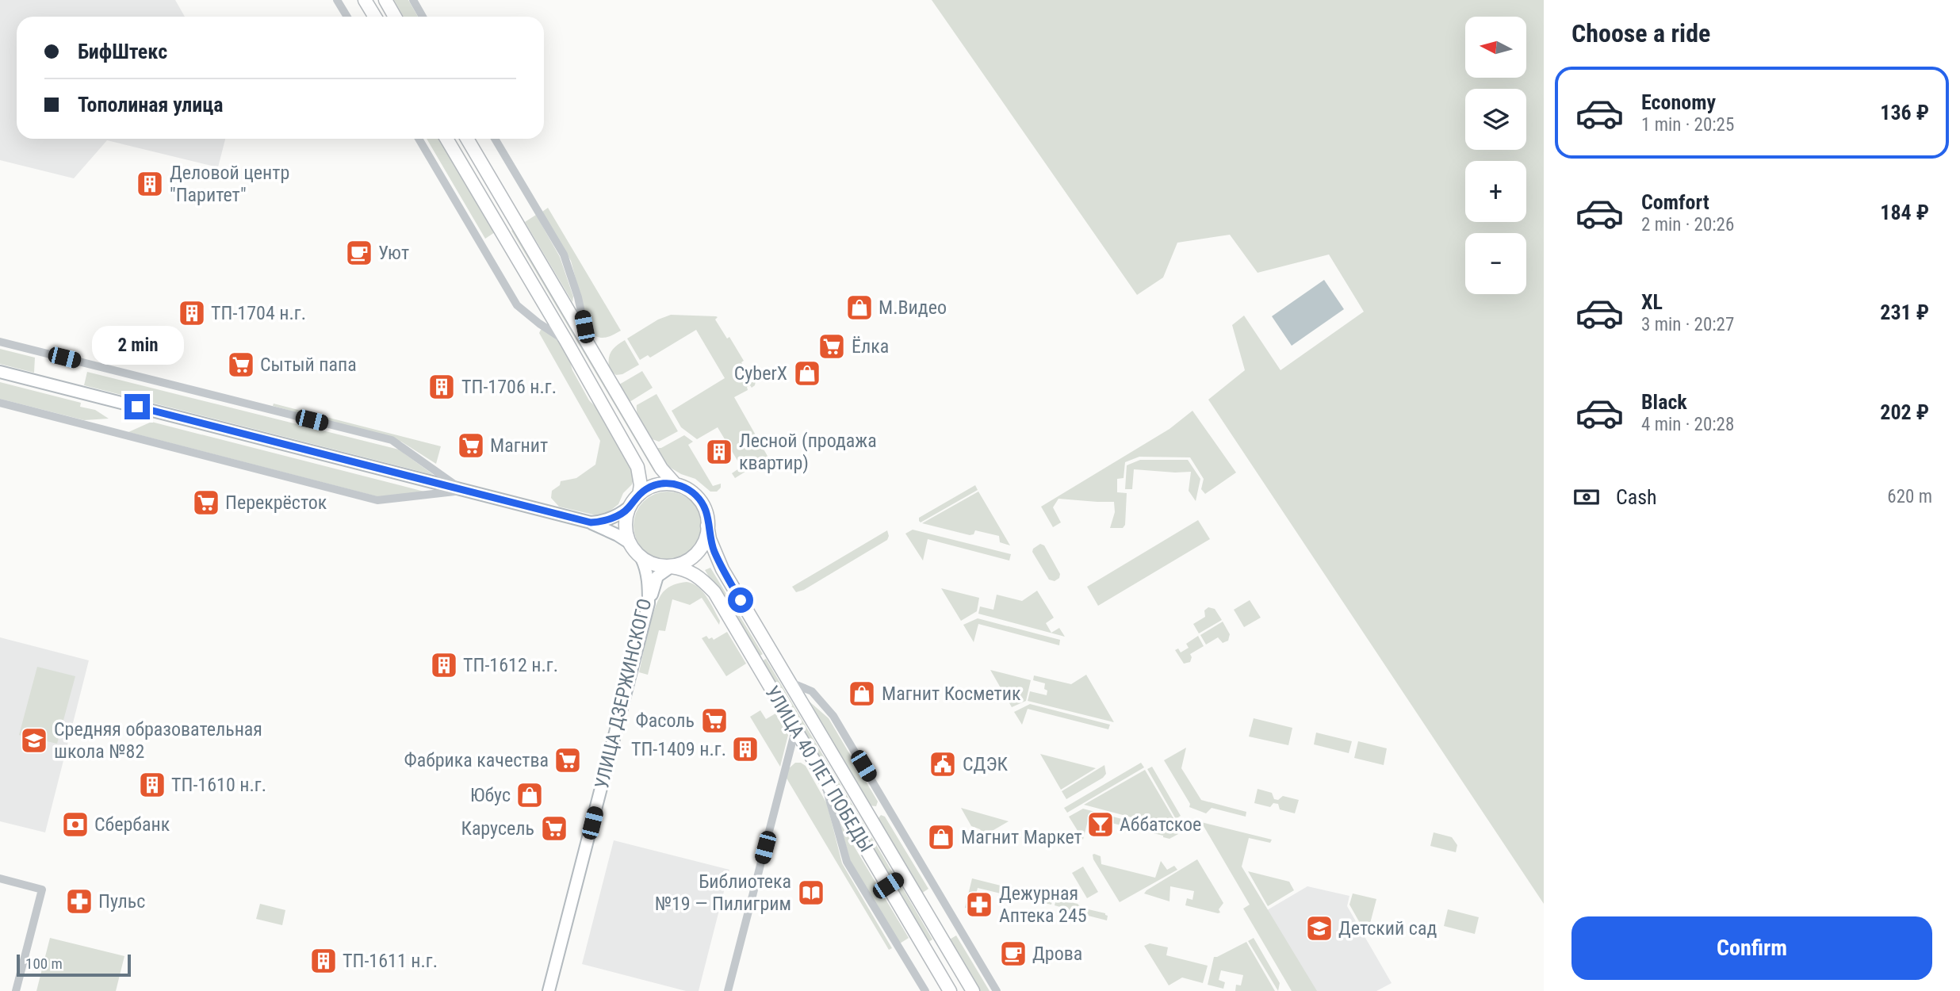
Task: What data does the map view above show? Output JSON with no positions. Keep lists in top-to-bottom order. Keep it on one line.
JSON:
{"streets":{"main road":["УЛИЦА ДЗЕРЖИНСКОГО","УЛИЦА 40 ЛЕТ ПОБЕДЫ"]},"crossings":[["УЛИЦА ДЗЕРЖИНСКОГО","УЛИЦА 40 ЛЕТ ПОБЕДЫ"]],"places":{"building":["Деловой центр \"Паритет\"","ТП-1704 н.г.","ТП-1706 н.г.","Лесной (продажа квартир)","ТП-1612 н.г.","ТП-1409 н.г.","ТП-1610 н.г.","ТП-1611 н.г."],"cafe":["Уют","Дрова"],"shop":["М.Видео","CyberX","Магнит Косметик","Юбус","Магнит Маркет"],"supermarket":["Ёлка","Сытый папа","Магнит","Перекрёсток","Фасоль","Фабрика качества","Карусель"],"school or university":["Средняя образовательная школа №82","Детский сад"],"public building":["СДЭК"],"bank":["Сбербанк"],"bar":["Аббатское"],"library":["Библиотека №19 — Пилигрим"],"pharmacy":["Пульс","Дежурная Аптека 245"]},"scale_bar":"100 m","north":"left","page":{"heading":"Choose a ride","map_buttons":["+","−"],"banner":["БифШтекс","Тополиная улица"],"list":[{"name":"Economy","note":"1 min · 20:25","value":"136 ₽"},{"name":"Comfort","note":"2 min · 20:26","value":"184 ₽"},{"name":"XL","note":"3 min · 20:27","value":"231 ₽"},{"name":"Black","note":"4 min · 20:28","value":"202 ₽"}],"bubble":"2 min","pay":["Cash","620 m"],"buttons":"Confirm","scale":"100 m"}}
